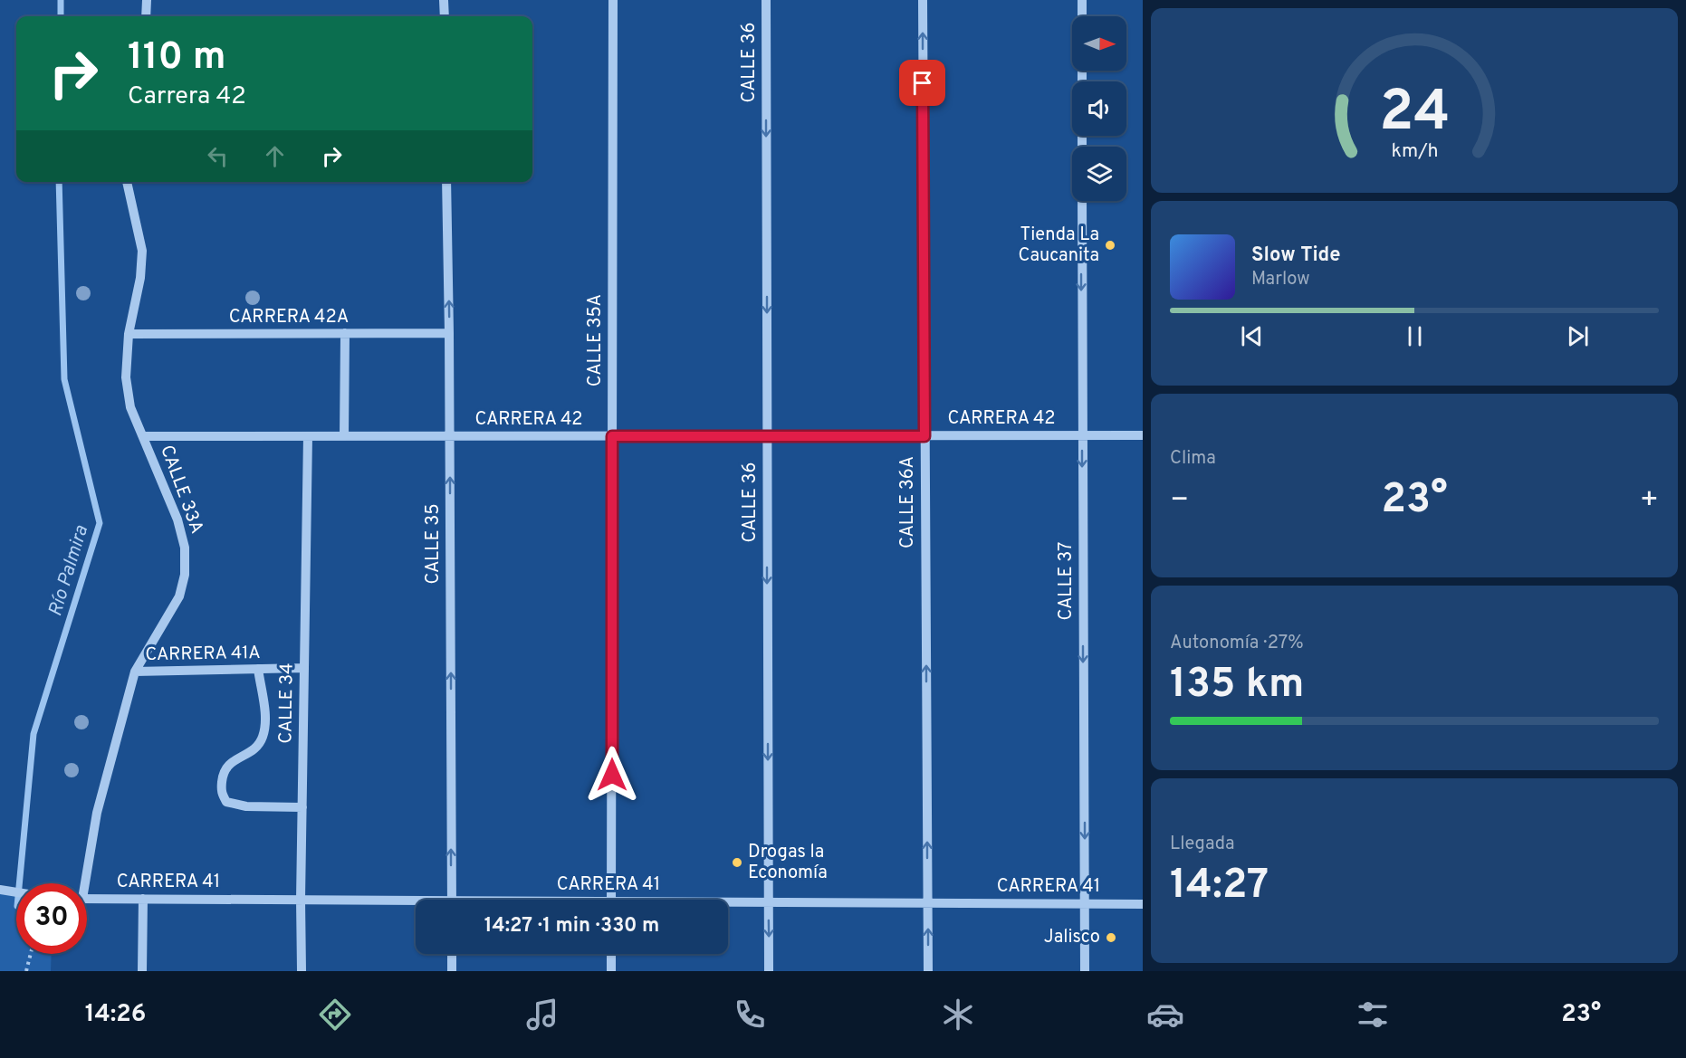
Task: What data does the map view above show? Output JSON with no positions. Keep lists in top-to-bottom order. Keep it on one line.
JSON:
{"streets":{"street":["CALLE 36","CARRERA 42A","CALLE 35A","CARRERA 42","CALLE 33A","CALLE 36A","CALLE 35","CALLE 37","CARRERA 41A","CALLE 34","CARRERA 41"]},"crossings":[["CALLE 36","CARRERA 42"],["CALLE 36","CARRERA 41"],["CARRERA 42A","CALLE 33A"],["CARRERA 42A","CALLE 35"],["CALLE 35A","CARRERA 42"],["CARRERA 42","CALLE 33A"],["CARRERA 42","CALLE 36A"],["CARRERA 42","CALLE 35"],["CARRERA 42","CALLE 37"],["CARRERA 42","CALLE 34"],["CALLE 33A","CARRERA 41A"],["CALLE 36A","CARRERA 41"],["CALLE 37","CARRERA 41"],["CARRERA 41A","CALLE 34"],["CALLE 34","CARRERA 41"]],"one_way":["CALLE 36","CALLE 36A","CALLE 35","CALLE 37"],"water":["Río Palmira"],"places":["Tienda La Caucanita","Drogas la Economía","Jalisco"],"north":"right","page":{"turn":["110 m","Carrera 42"],"song":["Slow Tide","Marlow"],"tile":["Clima",["Autonomía · 27%","135 km"],["Llegada","14:27"]],"heat":["−","23°","+"],"limit":"30","trip":"14:27 · 1 min · 330 m","tabs":["14:26","23°"],"gauge":["24","km/h"]}}
